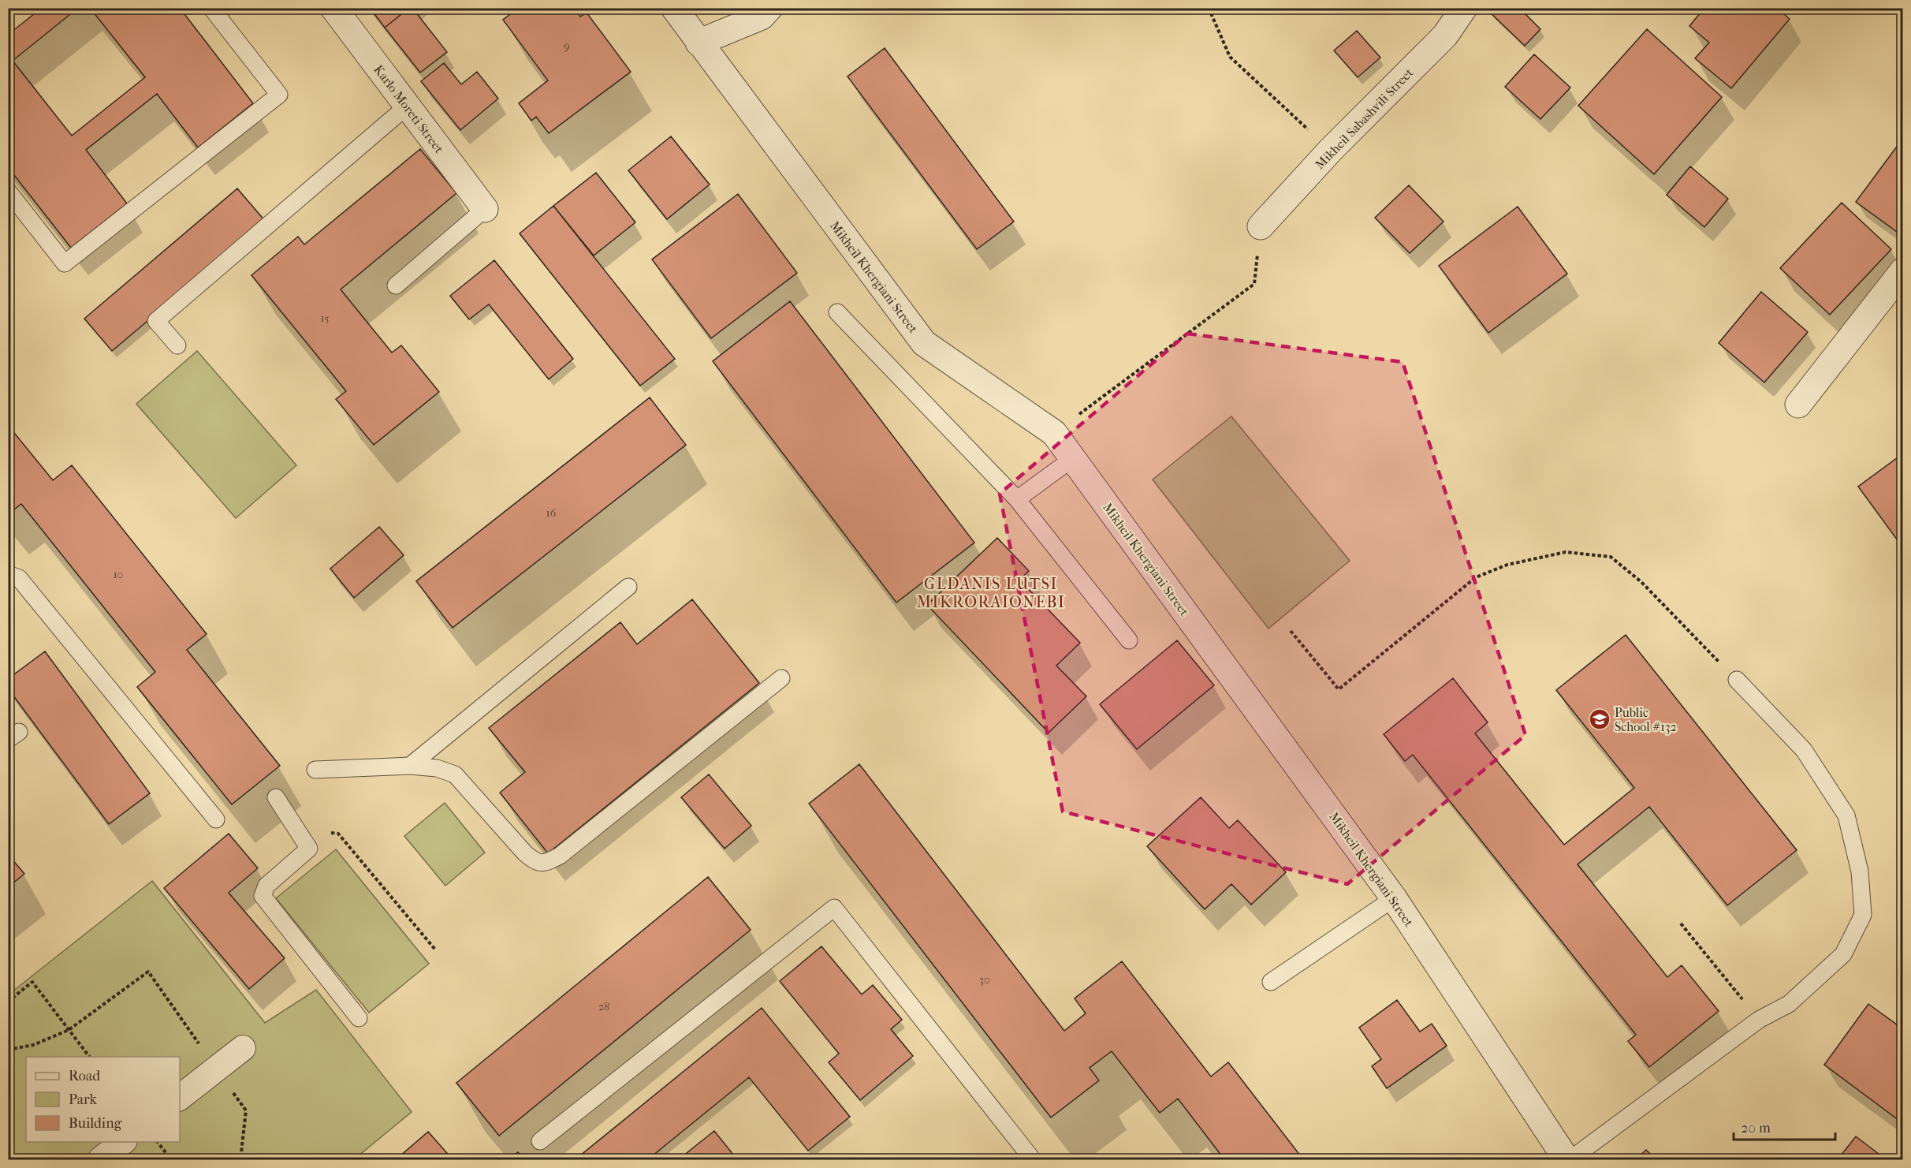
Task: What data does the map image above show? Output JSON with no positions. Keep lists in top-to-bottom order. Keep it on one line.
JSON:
{"streets":{"street":["Karlo Moreti Street","Mikheil Sabashvili Street","Mikheil Khergiani Street"]},"districts":["GLDANIS LUTSI MIKRORAIONEBI"],"places":{"school or university":["Public School #132"]},"house_numbers":["9","15","16","10","30","28"],"legend":["Road","Park","Building"],"scale_bar":"20 m"}
